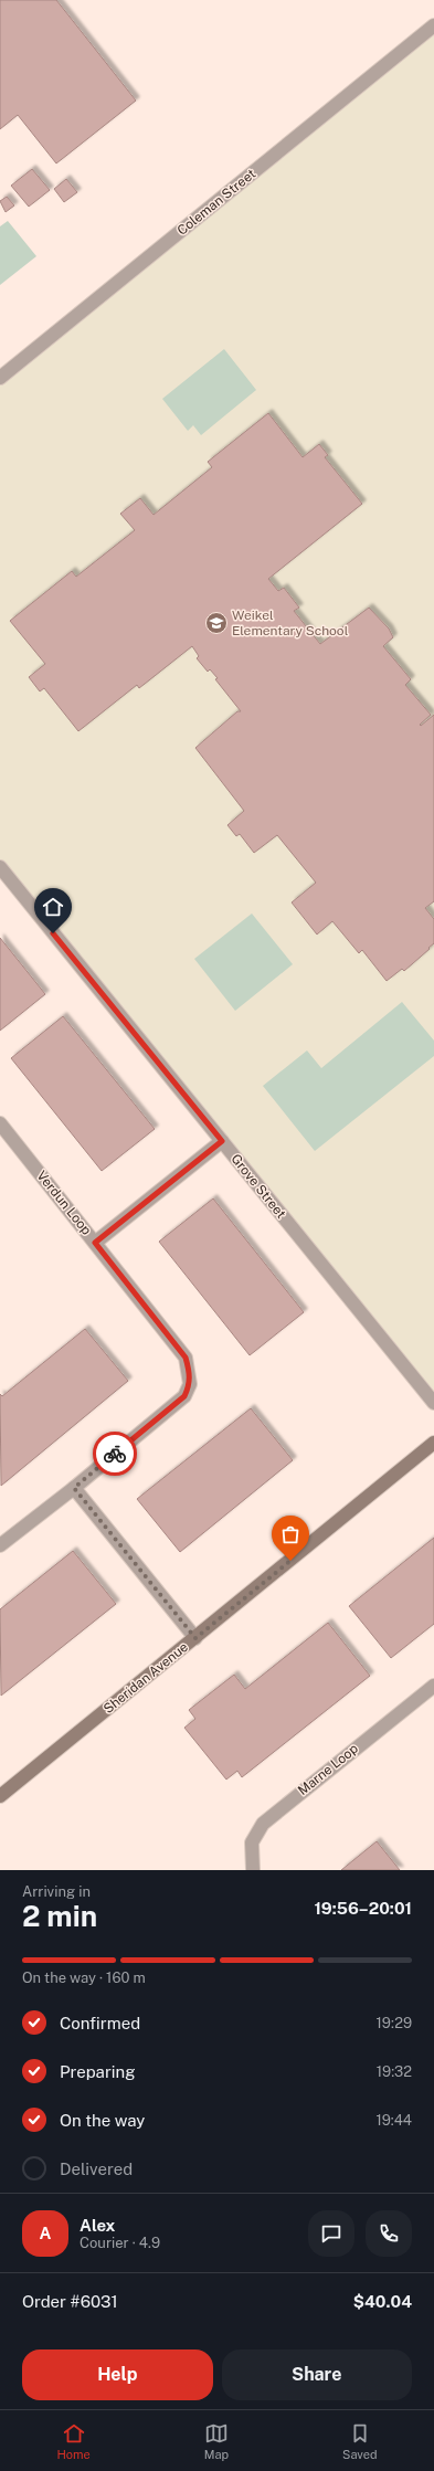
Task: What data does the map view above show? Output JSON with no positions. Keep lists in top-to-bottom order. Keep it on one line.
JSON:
{"streets":{"street":["Coleman Street","Grove Street","Verdun Loop","Sheridan Avenue","Marne Loop"]},"places":{"school or university":["Weikel Elementary School"]},"page":{"heading":["2 min","Arriving in","19:56–20:01"],"panel":["Alex","Courier · 4.9","Order #6031","$40.04"],"bar":"On the way · 160 m","list":[["Confirmed","19:29"],["Preparing","19:32"],["On the way","19:44"],"Delivered"],"round":"A","buttons":["Help","Share"],"tabs":["Home","Map","Saved"]}}
